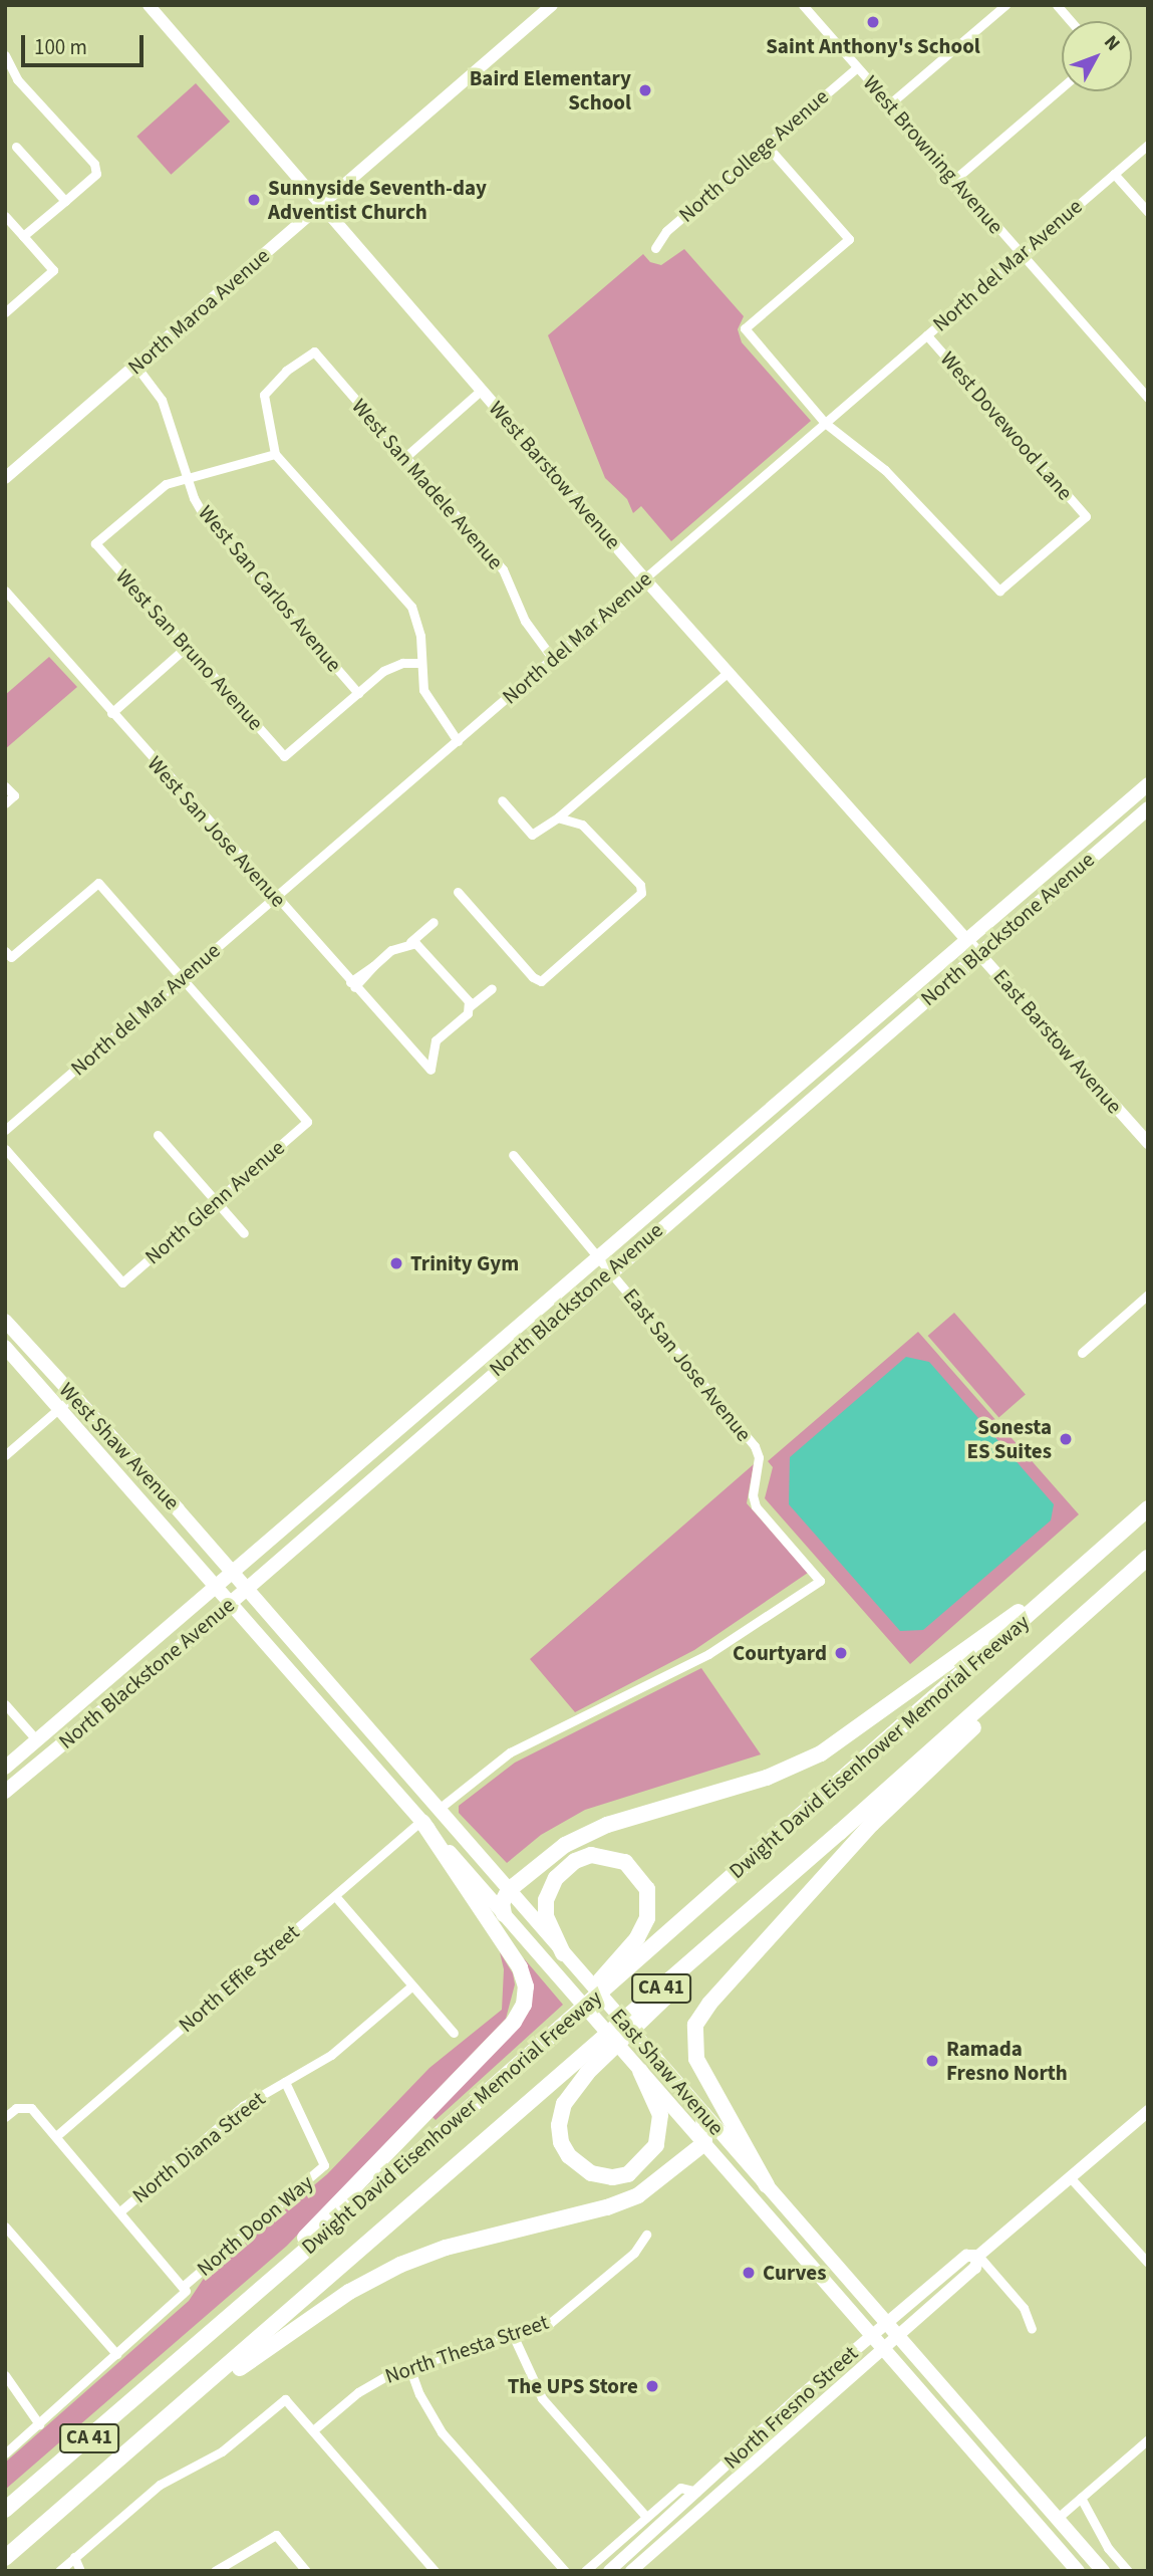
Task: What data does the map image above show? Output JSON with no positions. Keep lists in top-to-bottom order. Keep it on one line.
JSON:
{"streets":{"highway":["Dwight David Eisenhower Memorial Freeway","CA 41"],"main road":["North Maroa Avenue","West Barstow Avenue","North Blackstone Avenue","East Barstow Avenue","West Shaw Avenue","East Shaw Avenue","North Fresno Street"],"street":["West Browning Avenue","North College Avenue","North del Mar Avenue","West Dovewood Lane","West San Madele Avenue","West San Carlos Avenue","West San Bruno Avenue","West San Jose Avenue","North Glenn Avenue","East San Jose Avenue","North Effie Street","North Diana Street","North Doon Way","North Thesta Street"]},"crossings":[["West Browning Avenue","North College Avenue"],["West Browning Avenue","North del Mar Avenue"],["North del Mar Avenue","West Dovewood Lane"],["North del Mar Avenue","West Barstow Avenue"],["North del Mar Avenue","West San Madele Avenue"],["North del Mar Avenue","West San Jose Avenue"],["North del Mar Avenue","North Glenn Avenue"],["North Maroa Avenue","West Barstow Avenue"],["North Maroa Avenue","West San Carlos Avenue"],["West Barstow Avenue","North Blackstone Avenue"],["West Barstow Avenue","East Barstow Avenue"],["West San Carlos Avenue","West San Bruno Avenue"],["North Blackstone Avenue","East Barstow Avenue"],["North Blackstone Avenue","East San Jose Avenue"],["North Blackstone Avenue","West Shaw Avenue"],["North Blackstone Avenue","East Shaw Avenue"],["East San Jose Avenue","East Shaw Avenue"],["West Shaw Avenue","East Shaw Avenue"],["North Effie Street","East Shaw Avenue"],["East Shaw Avenue","North Fresno Street"],["North Diana Street","North Doon Way"]],"places":["Saint Anthony's School","Baird Elementary School","Sunnyside Seventh-day Adventist Church","Trinity Gym","Sonesta ES Suites","Courtyard","Ramada Fresno North","Curves","The UPS Store"],"scale_bar":"100 m","north":"top right"}
